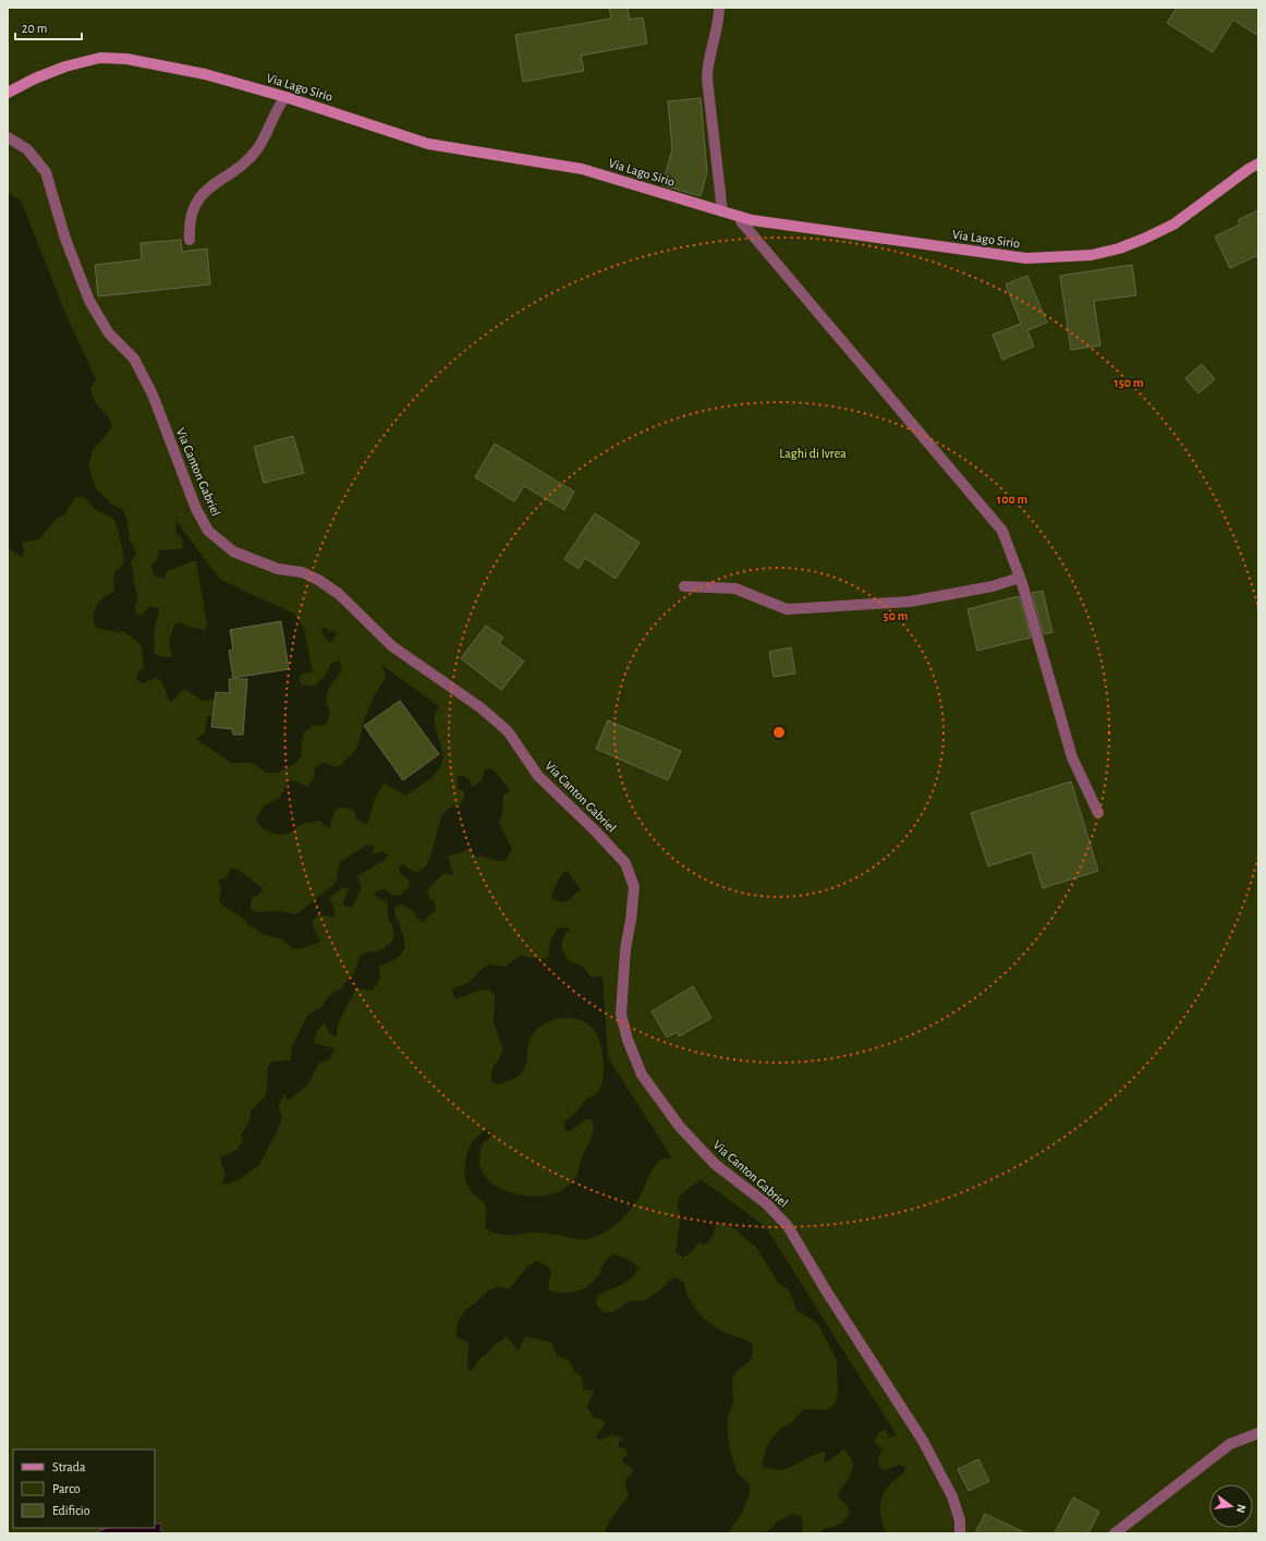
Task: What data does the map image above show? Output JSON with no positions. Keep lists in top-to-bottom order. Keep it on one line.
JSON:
{"streets":{"main road":["Via Lago Sirio"],"street":["Via Canton Gabriel"]},"parks":["Laghi di Ivrea"],"legend":["Strada","Parco","Edificio"],"scale_bar":"20 m","north":"right","rings":["150 m","100 m","50 m"]}
